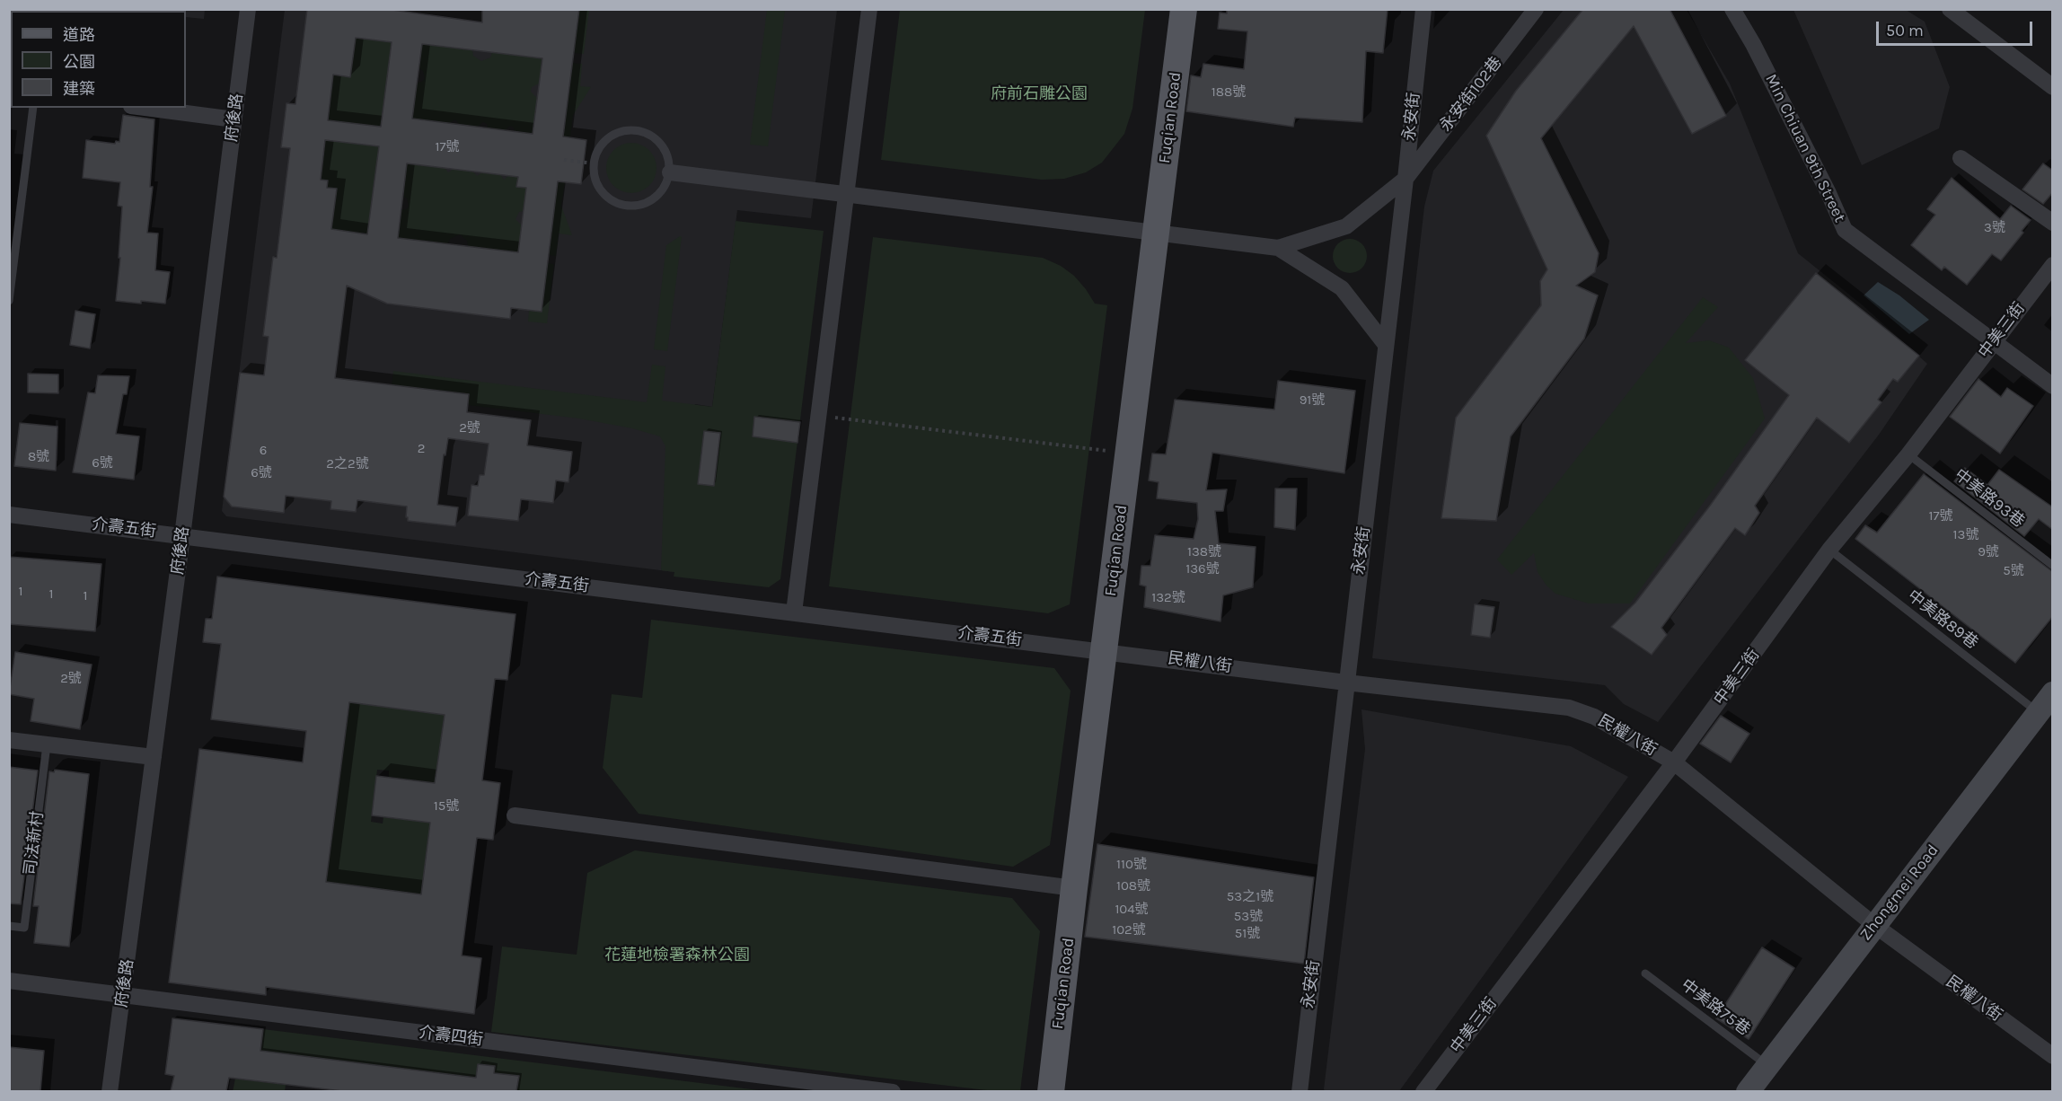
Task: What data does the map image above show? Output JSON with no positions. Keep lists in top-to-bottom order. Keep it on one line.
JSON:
{"streets":{"main road":["Fuqian Road"],"street":["永安街102巷","永安街","府後路","Min Chiuan 9th Street","中美三街","介壽五街","民權八街","Zhongmei Road","介壽四街"],"lane":["中美路93巷","中美路89巷","司法新村","中美路75巷"]},"crossings":[["永安街102巷","永安街"],["永安街","民權八街"],["府後路","介壽五街"],["府後路","介壽四街"],["Fuqian Road","介壽五街"],["Fuqian Road","民權八街"],["Min Chiuan 9th Street","中美三街"],["中美三街","中美路93巷"],["中美三街","中美路89巷"],["中美三街","民權八街"],["介壽五街","民權八街"],["中美路89巷","Zhongmei Road"],["民權八街","Zhongmei Road"],["Zhongmei Road","中美路75巷"]],"parks":["府前石雕公園","花蓮地檢署森林公園"],"house_numbers":["188號","17號","3號","91號","2號","2","6","8號","6號","2之2號","6號","17號","13號","138號","9號","136號","5號","1","1","1","132號","2號","15號","110號","108號","53之1號","104號","53號","102號","51號"],"legend":["道路","公園","建築"],"scale_bar":"50 m"}
